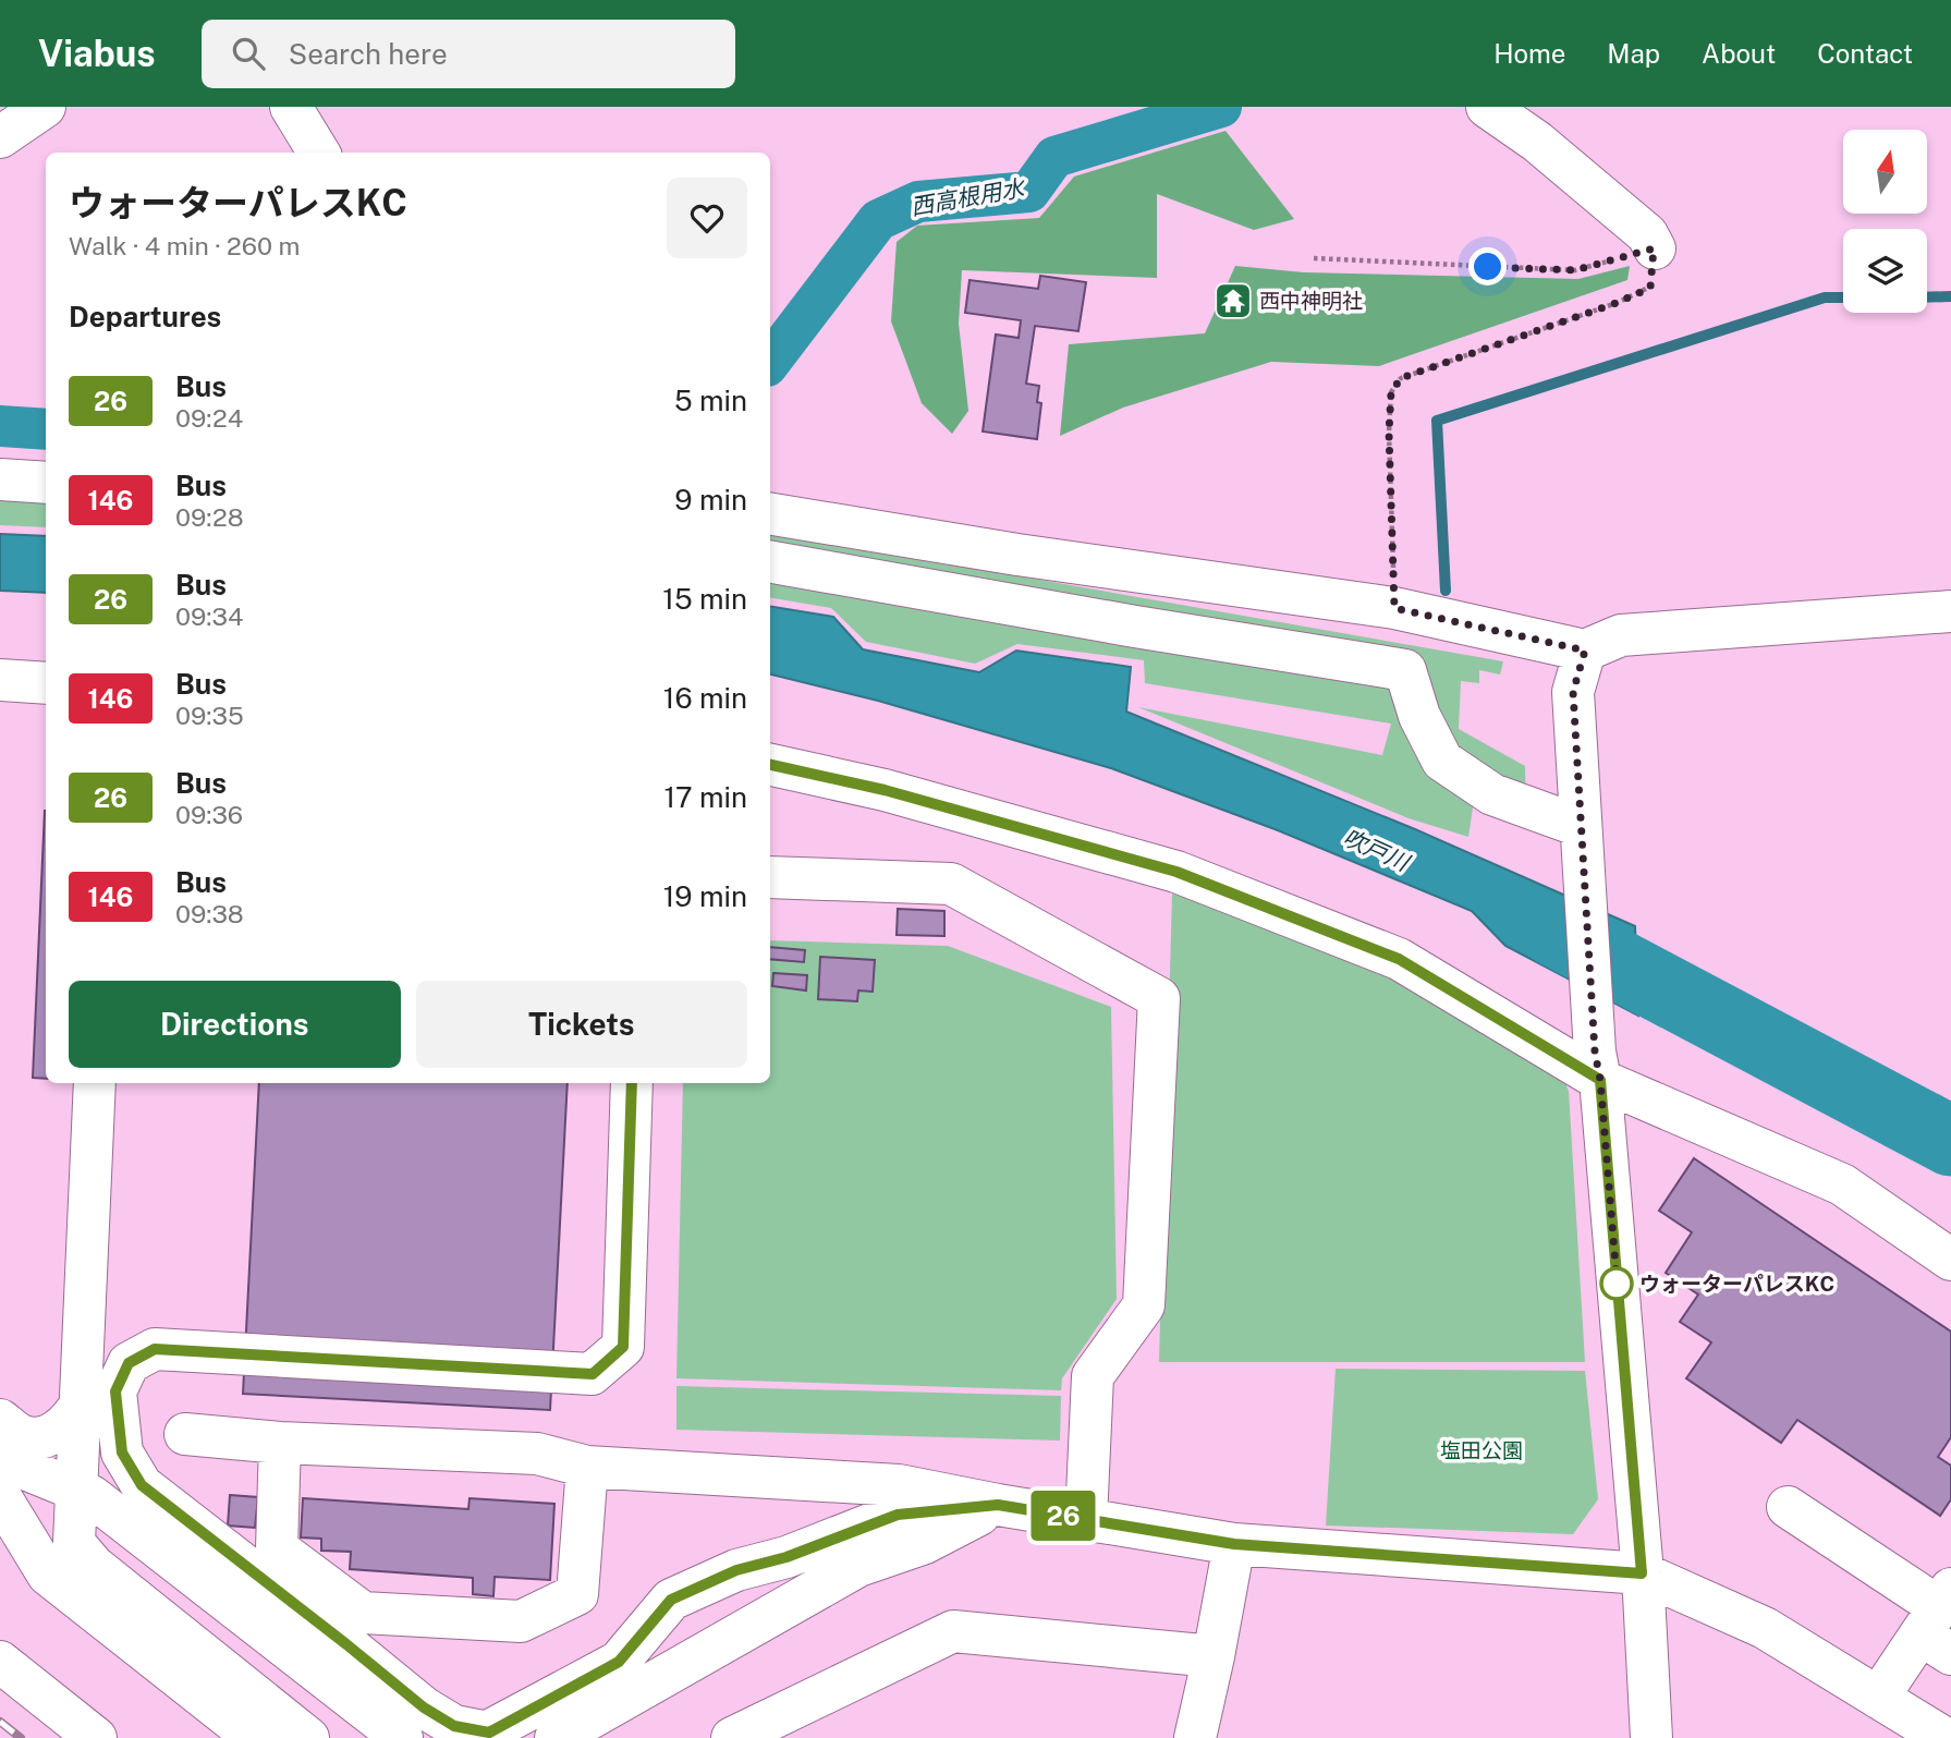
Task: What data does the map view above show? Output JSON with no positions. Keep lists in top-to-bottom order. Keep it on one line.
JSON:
{"water":["西高根用水","吹戸川"],"parks":["塩田公園"],"places":{"temple":["西中神明社"],"other":["ウォーターパレスKC"]},"lines":["bus line 26"],"north":"top","page":{"header":"Viabus","search":"Search here","nav":["Home","Map","About","Contact"],"on_map":"26","heading":[["ウォーターパレスKC","Walk · 4 min · 260 m"],"Departures"],"list":[{"mark":"26","name":"Bus","note":"09:24","value":"5 min"},{"mark":"146","name":"Bus","note":"09:28","value":"9 min"},{"mark":"26","name":"Bus","note":"09:34","value":"15 min"},{"mark":"146","name":"Bus","note":"09:35","value":"16 min"},{"mark":"26","name":"Bus","note":"09:36","value":"17 min"},{"mark":"146","name":"Bus","note":"09:38","value":"19 min"}],"buttons":["Directions","Tickets"]}}
